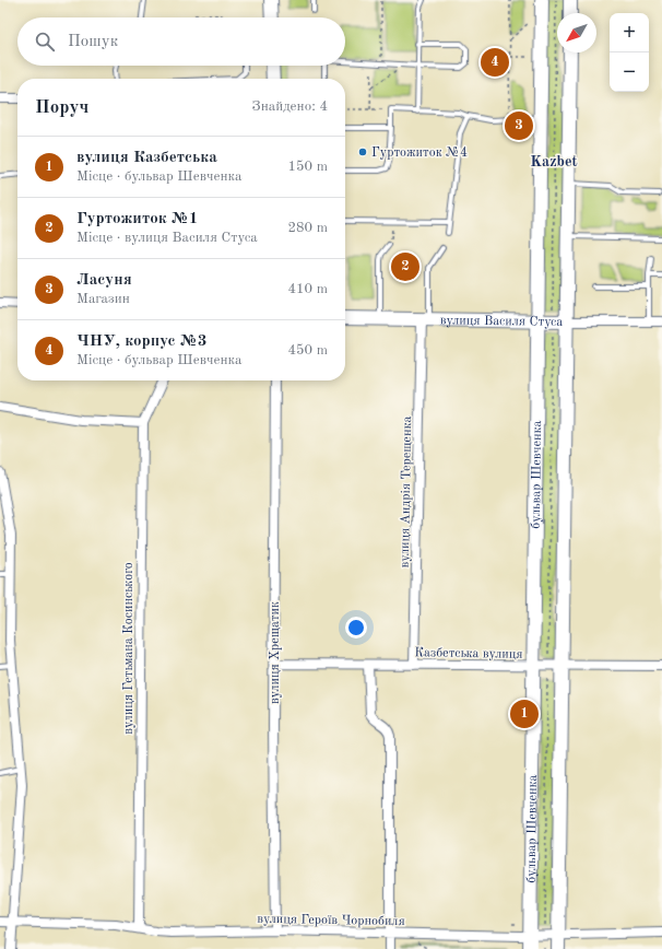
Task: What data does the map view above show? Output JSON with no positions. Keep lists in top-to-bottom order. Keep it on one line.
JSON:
{"streets":{"main road":["вулиця Василя Стуса","бульвар Шевченка"],"street":["вулиця Андрія Терещенка","вулиця Гетьмана Косинського","вулиця Хрещатик","Казбетська вулиця","вулиця Героїв Чорнобиля"]},"crossings":[["вулиця Василя Стуса","бульвар Шевченка"],["вулиця Василя Стуса","вулиця Андрія Терещенка"],["бульвар Шевченка","Казбетська вулиця"],["бульвар Шевченка","вулиця Героїв Чорнобиля"],["вулиця Андрія Терещенка","Казбетська вулиця"],["вулиця Гетьмана Косинського","вулиця Героїв Чорнобиля"],["вулиця Хрещатик","Казбетська вулиця"],["вулиця Хрещатик","вулиця Героїв Чорнобиля"]],"districts":["Kazbet"],"places":["Гуртожиток №4"],"north":"bottom left","page":{"map_buttons":["+","−"],"search":"Пошук","pins":["4","3","2","1"],"heading":["Поруч","Знайдено: 4"],"list":[{"mark":"1","name":"вулиця Казбетська","note":"Місце · бульвар Шевченка","value":"150 m"},{"mark":"2","name":"Гуртожиток №1","note":"Місце · вулиця Василя Стуса","value":"280 m"},{"mark":"3","name":"Ласуня","note":"Магазин","value":"410 m"},{"mark":"4","name":"ЧНУ, корпус №3","note":"Місце · бульвар Шевченка","value":"450 m"}]}}
